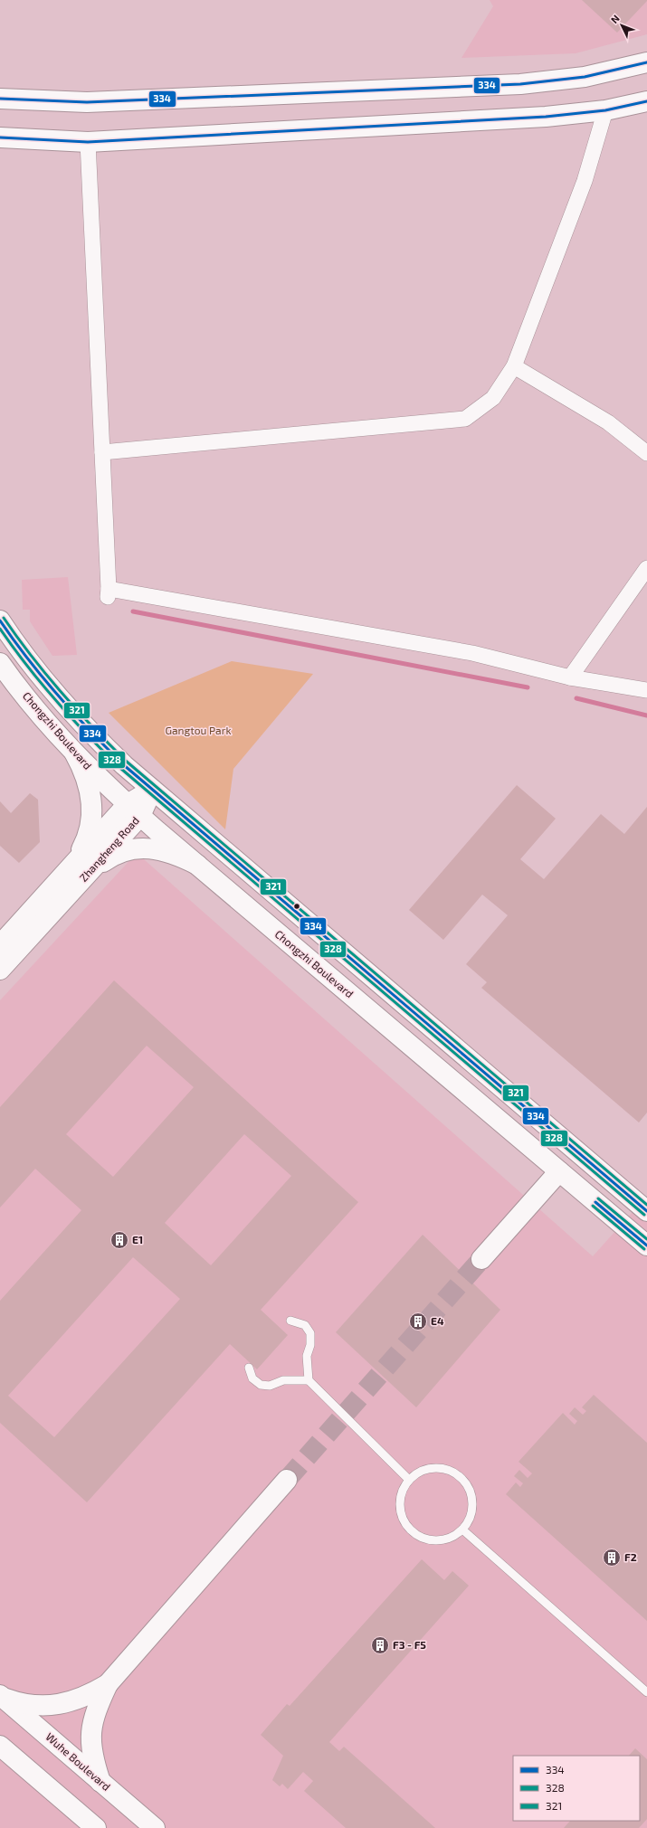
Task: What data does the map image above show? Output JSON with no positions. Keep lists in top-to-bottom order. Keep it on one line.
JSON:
{"streets":{"main road":["Chongzhi Boulevard","Zhangheng Road","Wuhe Boulevard"]},"crossings":[["Chongzhi Boulevard","Zhangheng Road"]],"parks":["Gangtou Park"],"places":{"building":["E1","E4","F2","F3 - F5"]},"lines":["transit line 334","transit line 321","transit line 328"],"legend":["334","328","321"],"north":"top left"}
